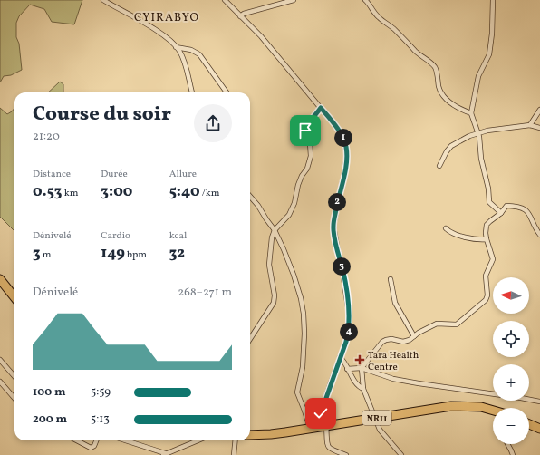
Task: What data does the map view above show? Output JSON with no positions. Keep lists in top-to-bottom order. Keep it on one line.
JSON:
{"streets":{"highway":["NR11"]},"districts":["CYIRABYO"],"places":{"health":["Tara Health Centre"]},"north":"left","page":{"heading":["Course du soir","21:20"],"pins":["1","2","3","4"],"stats":[["Distance","0.53 km"],["Durée","3:00"],["Allure","5:40 /km"],["Dénivelé","3 m"],["Cardio","149 bpm"],["kcal","32"]],"map_buttons":["+","−"],"chart":["Dénivelé","268–271 m"],"list":[{"name":"100 m","note":"5:59"},{"name":"200 m","note":"5:13"}]}}
